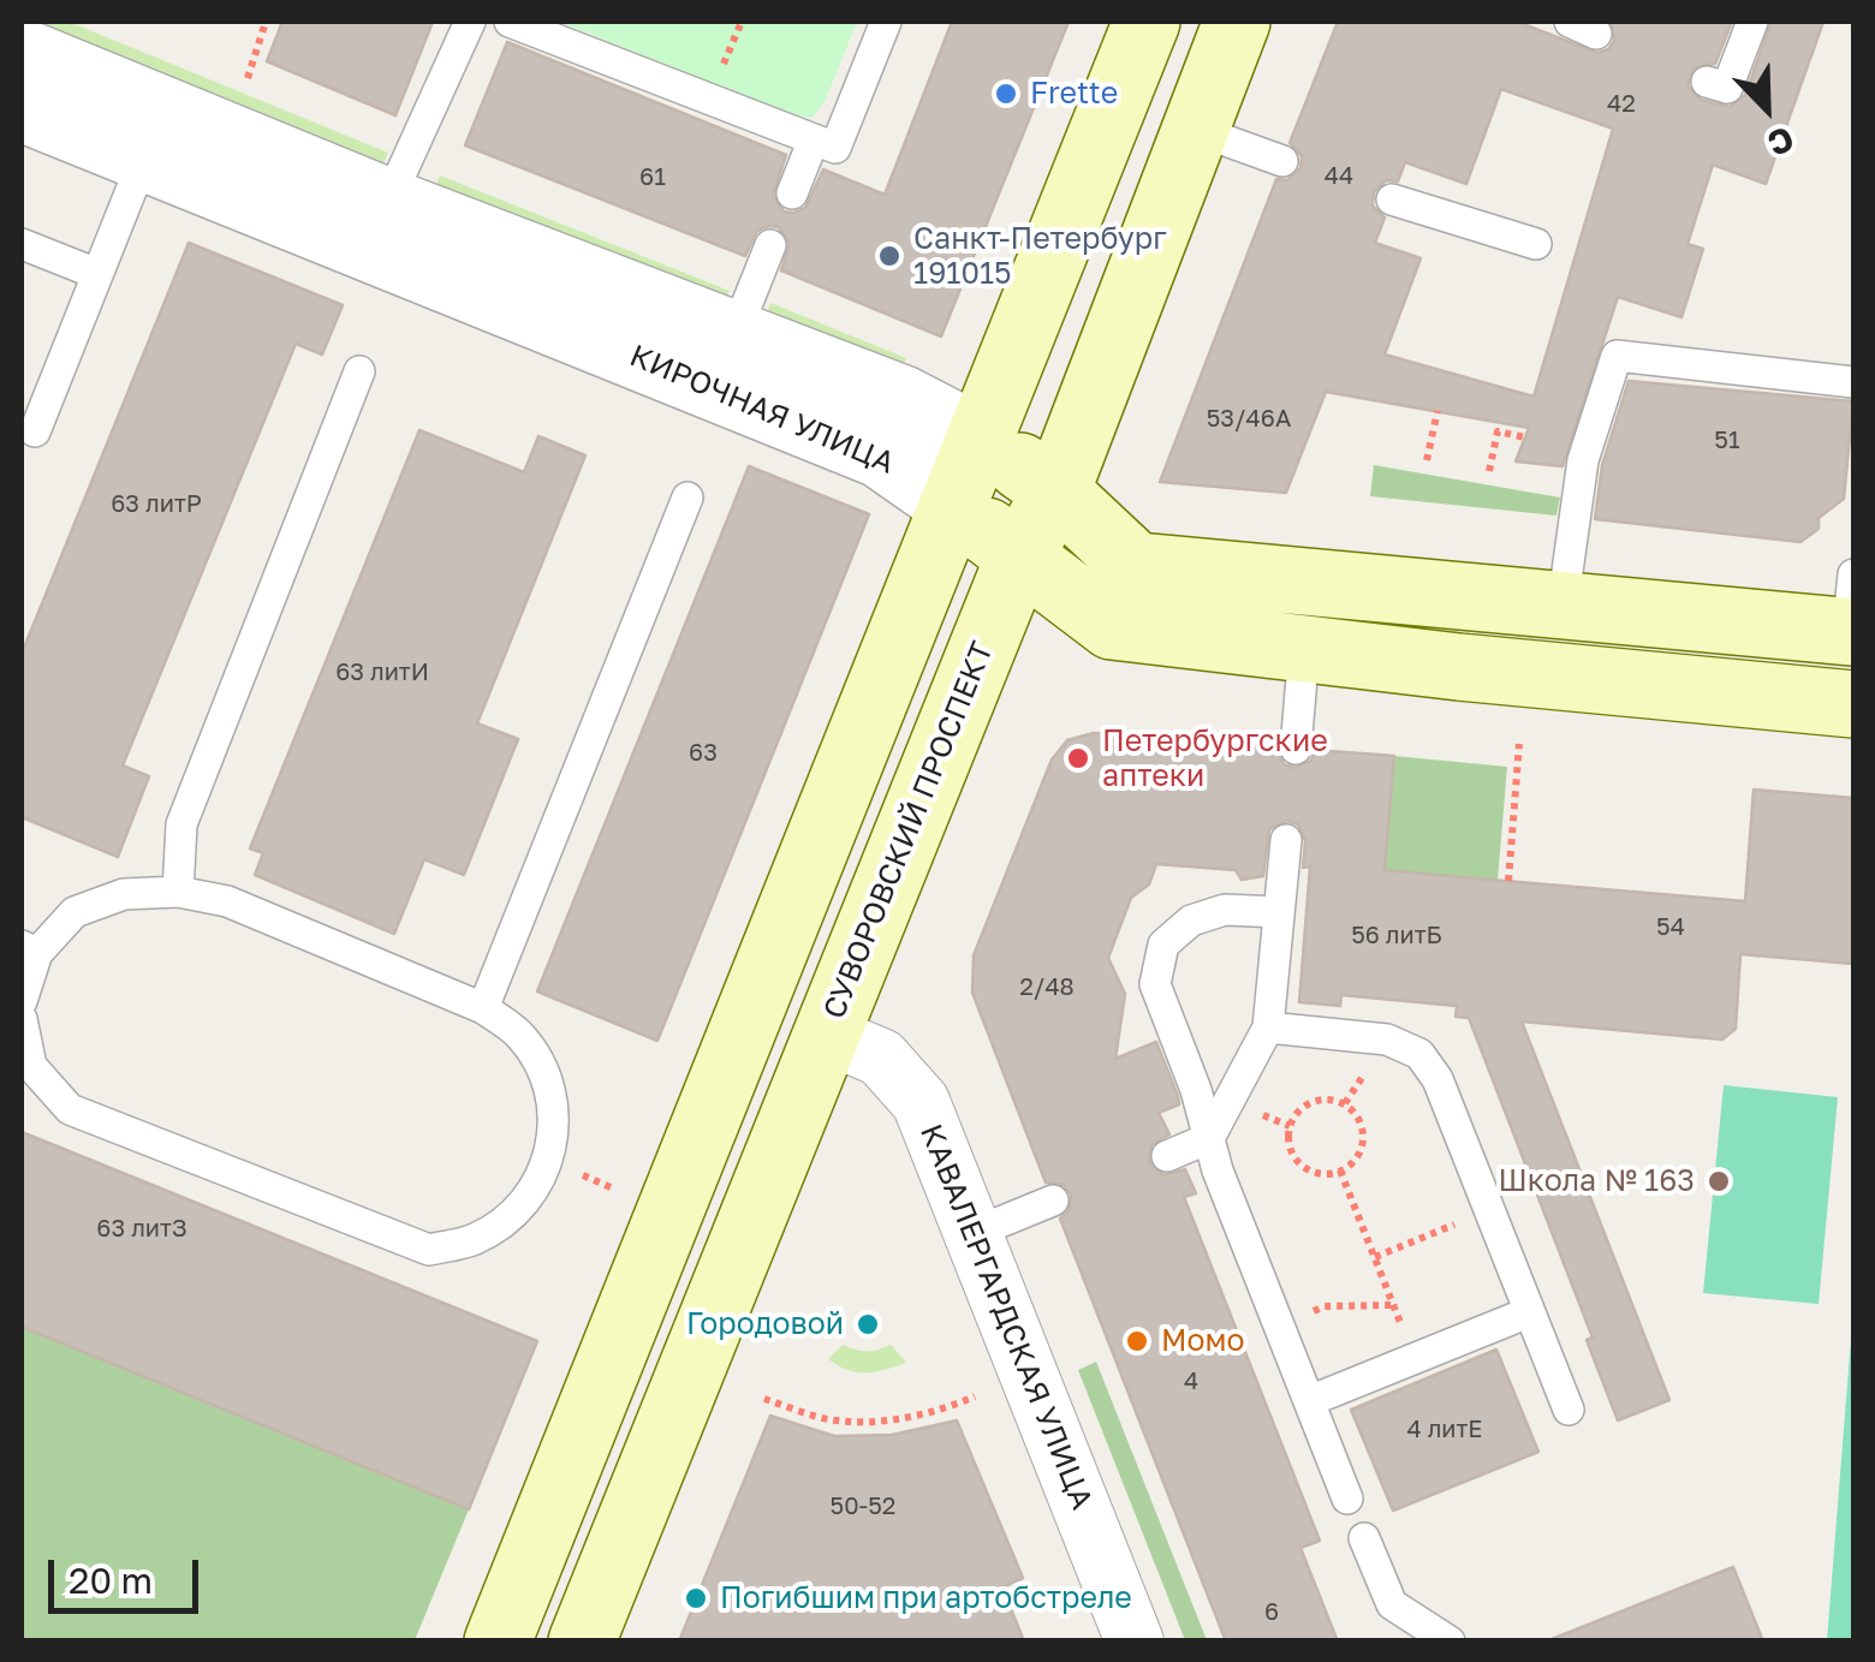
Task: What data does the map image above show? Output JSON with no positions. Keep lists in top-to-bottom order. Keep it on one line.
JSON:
{"streets":{"main road":["КИРОЧНАЯ УЛИЦА","СУВОРОВСКИЙ ПРОСПЕКТ"],"street":["КАВАЛЕРГАРДСКАЯ УЛИЦА"]},"crossings":[["КИРОЧНАЯ УЛИЦА","СУВОРОВСКИЙ ПРОСПЕКТ"],["СУВОРОВСКИЙ ПРОСПЕКТ","КАВАЛЕРГАРДСКАЯ УЛИЦА"]],"places":["Frette","Санкт-Петербург 191015","Петербургские аптеки","Школа № 163","Городовой","Момо","Погибшим при артобстреле"],"house_numbers":["42","44","61","53/46А","51","63 литР","63 литИ","63","54","56 литБ","2/48","63 литЗ","4","4 литЕ","50-52","6"],"scale_bar":"20 m","north":"bottom right"}
